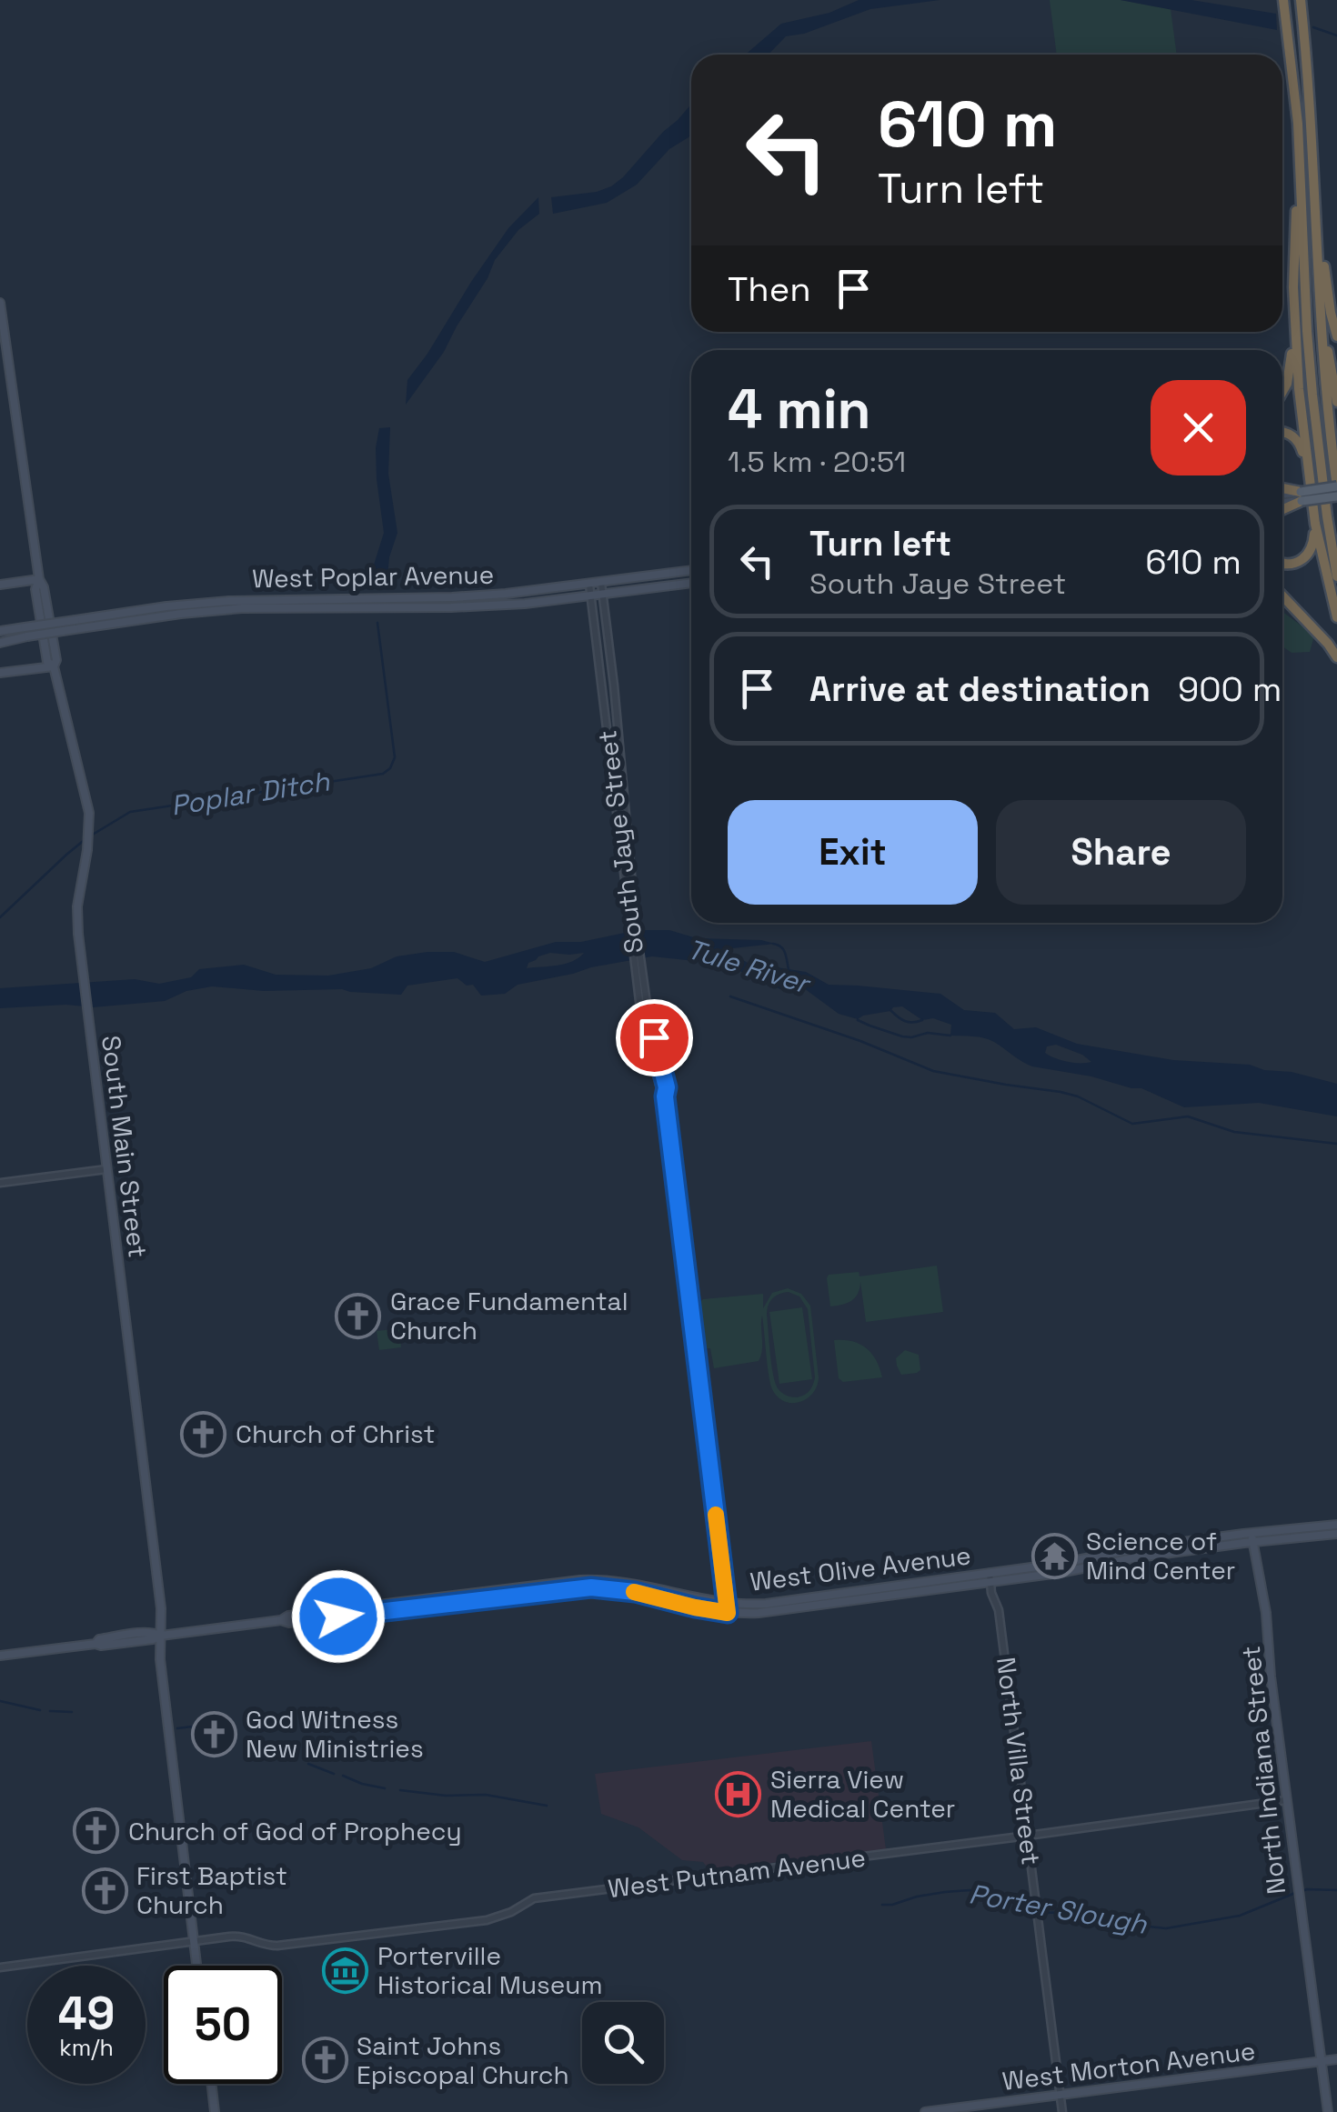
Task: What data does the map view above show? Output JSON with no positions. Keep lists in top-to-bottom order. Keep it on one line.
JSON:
{"streets":{"main road":["West Poplar Avenue","South Main Street","West Olive Avenue","North Indiana Street","West Morton Avenue"],"street":["South Jaye Street","North Villa Street","West Putnam Avenue"]},"crossings":[["West Poplar Avenue","South Jaye Street"],["South Jaye Street","West Olive Avenue"],["South Main Street","West Olive Avenue"],["South Main Street","West Putnam Avenue"],["West Olive Avenue","North Villa Street"],["West Olive Avenue","North Indiana Street"],["North Villa Street","West Putnam Avenue"],["North Villa Street","West Morton Avenue"],["North Indiana Street","West Putnam Avenue"],["North Indiana Street","West Morton Avenue"]],"water":["Poplar Ditch","Tule River","Porter Slough"],"places":{"church":["Grace Fundamental Church","Church of Christ","God Witness New Ministries","Church of God of Prophecy","First Baptist Church","Saint Johns Episcopal Church"],"temple":["Science of Mind Center"],"hospital":["Sierra View Medical Center"],"museum":["Porterville Historical Museum"]},"page":{"turn":["610 m","Turn left"],"then":"Then","heading":["4 min","1.5 km · 20:51"],"list":[{"name":"Turn left","note":"South Jaye Street","value":"610 m"},{"name":"Arrive at destination","value":"900 m"}],"buttons":["Exit","Share"],"speed":"49 km/h","limit":"50"}}
